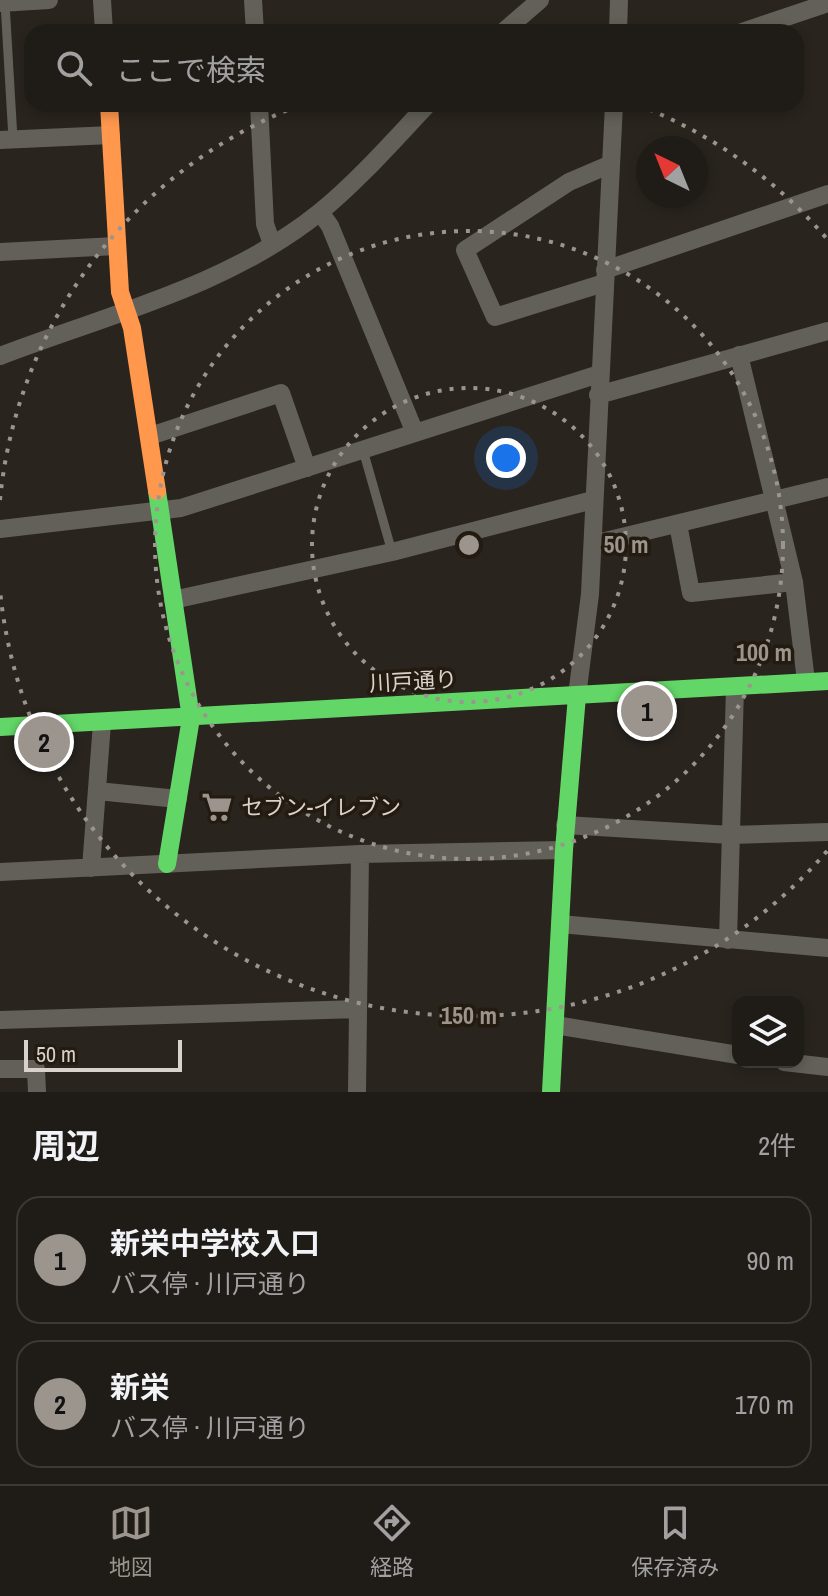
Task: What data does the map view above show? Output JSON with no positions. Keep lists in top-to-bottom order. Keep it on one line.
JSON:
{"streets":{"street":["川戸通り"]},"places":{"supermarket":["セブン-イレブン"]},"scale_bar":"50 m","north":"top left","page":{"search":"ここで検索","pins":["1","2"],"scale":"50 m","heading":["周辺","2件"],"list":[{"mark":"1","name":"新栄中学校入口","note":"バス停 · 川戸通り","value":"90 m"},{"mark":"2","name":"新栄","note":"バス停 · 川戸通り","value":"170 m"}],"nav":["地図","経路","保存済み"]},"rings":["50 m","100 m","150 m"]}
